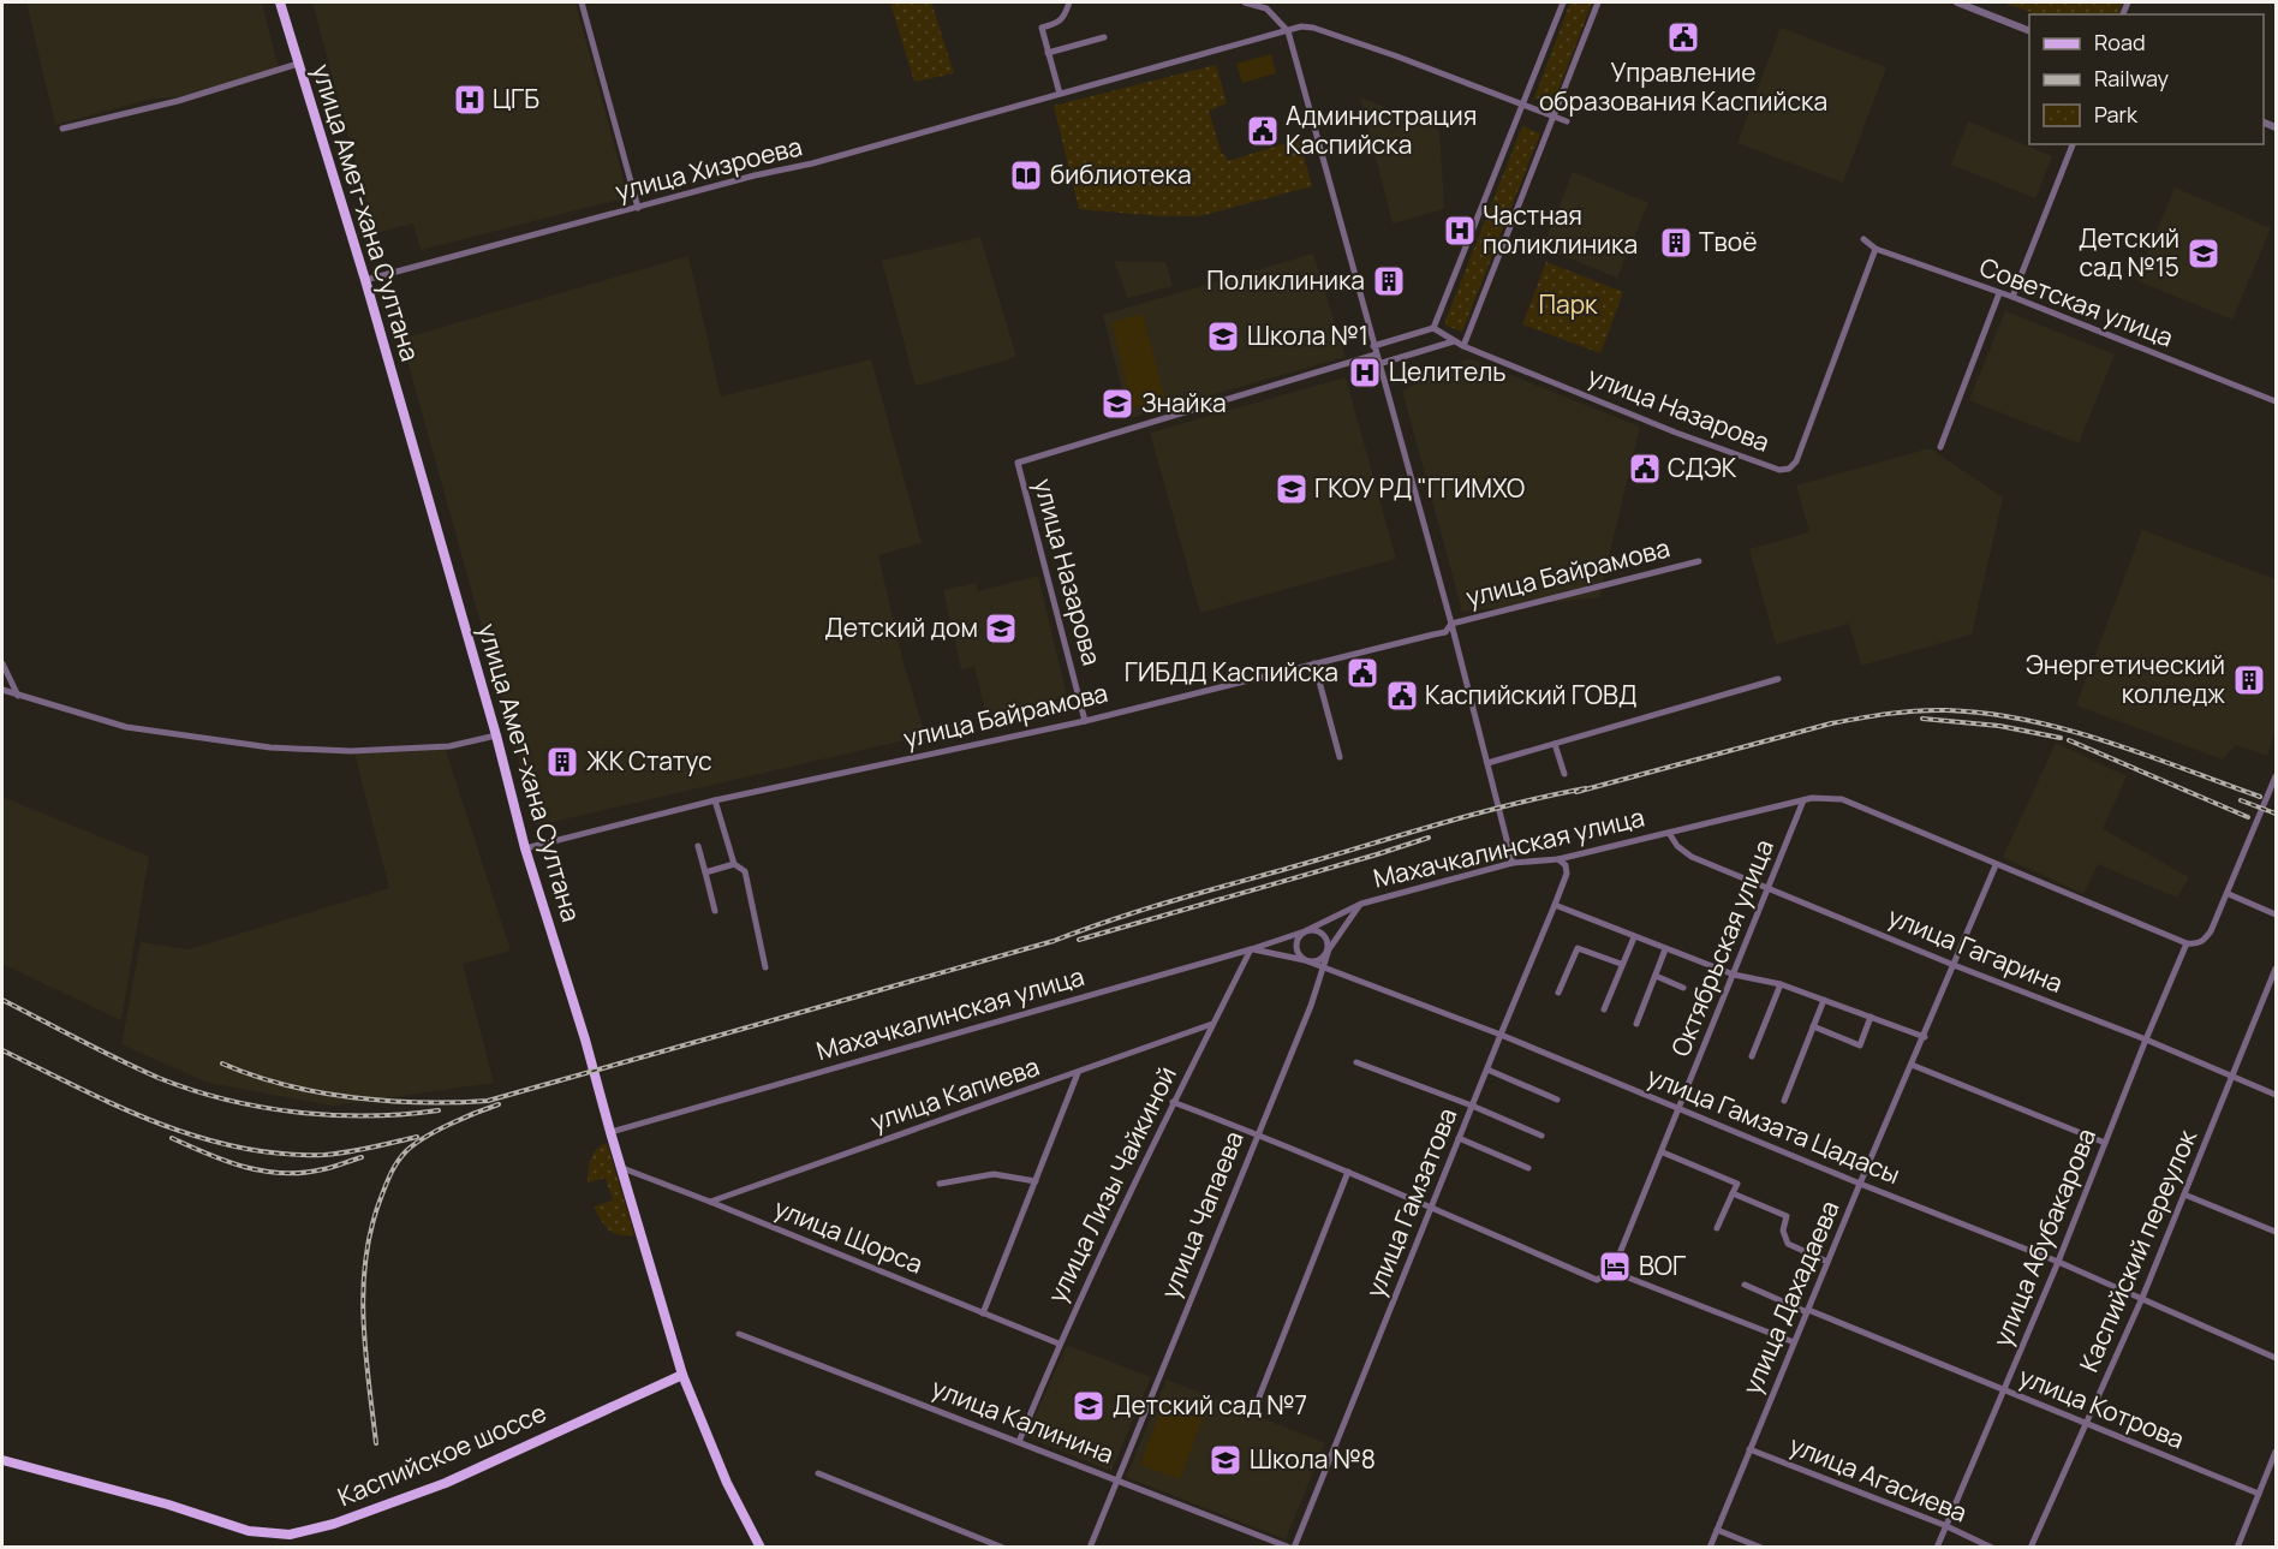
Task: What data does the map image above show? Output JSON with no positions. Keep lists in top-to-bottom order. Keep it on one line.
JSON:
{"streets":{"main road":["улица Амет-хана Султана","Каспийское шоссе"],"street":["улица Хизроева","Советская улица","улица Назарова","улица Байрамова","Махачкалинская улица","Октябрьская улица","улица Гагарина","улица Капиева","улица Гамзата Цадасы","улица Лизы Чайкиной","улица Гамзатова","улица Чапаева","улица Щорса","улица Абубакарова","Каспийский переулок","улица Дахадаева","улица Котрова","улица Калинина","улица Агасиева"]},"crossings":[["улица Хизроева","улица Амет-хана Султана"],["улица Амет-хана Султана","улица Байрамова"],["улица Амет-хана Султана","Махачкалинская улица"],["улица Амет-хана Султана","улица Щорса"],["улица Амет-хана Султана","Каспийское шоссе"],["Советская улица","улица Назарова"],["улица Назарова","улица Байрамова"],["Махачкалинская улица","Октябрьская улица"],["Махачкалинская улица","улица Гагарина"],["Махачкалинская улица","улица Гамзата Цадасы"],["Махачкалинская улица","улица Лизы Чайкиной"],["Махачкалинская улица","улица Гамзатова"],["Махачкалинская улица","улица Чапаева"],["Махачкалинская улица","улица Абубакарова"],["Махачкалинская улица","улица Дахадаева"],["Октябрьская улица","улица Гагарина"],["Октябрьская улица","улица Гамзата Цадасы"],["улица Гагарина","улица Абубакарова"],["улица Гагарина","Каспийский переулок"],["улица Гагарина","улица Дахадаева"],["улица Капиева","улица Лизы Чайкиной"],["улица Капиева","улица Щорса"],["улица Гамзата Цадасы","улица Лизы Чайкиной"],["улица Гамзата Цадасы","улица Гамзатова"],["улица Гамзата Цадасы","улица Чапаева"],["улица Гамзата Цадасы","улица Абубакарова"],["улица Гамзата Цадасы","Каспийский переулок"],["улица Гамзата Цадасы","улица Дахадаева"],["улица Лизы Чайкиной","улица Щорса"],["улица Лизы Чайкиной","улица Калинина"],["улица Гамзатова","улица Калинина"],["улица Чапаева","улица Калинина"],["улица Абубакарова","улица Котрова"],["улица Абубакарова","улица Агасиева"],["Каспийский переулок","улица Котрова"],["улица Дахадаева","улица Котрова"],["улица Дахадаева","улица Агасиева"]],"parks":["Парк"],"places":{"public building":["Управление образования Каспийска","Администрация Каспийска","СДЭК","ГИБДД Каспийска","Каспийский ГОВД"],"hospital":["ЦГБ","Частная поликлиника","Целитель"],"library":["библиотека"],"building":["Твоё","Поликлиника","Энергетический колледж","ЖК Статус"],"school or university":["Детский сад №15","Школа №1","Знайка","ГКОУ РД \"ГГИМХО","Детский дом","Детский сад №7","Школа №8"],"hotel":["ВОГ"]},"legend":["Road","Railway","Park"]}
